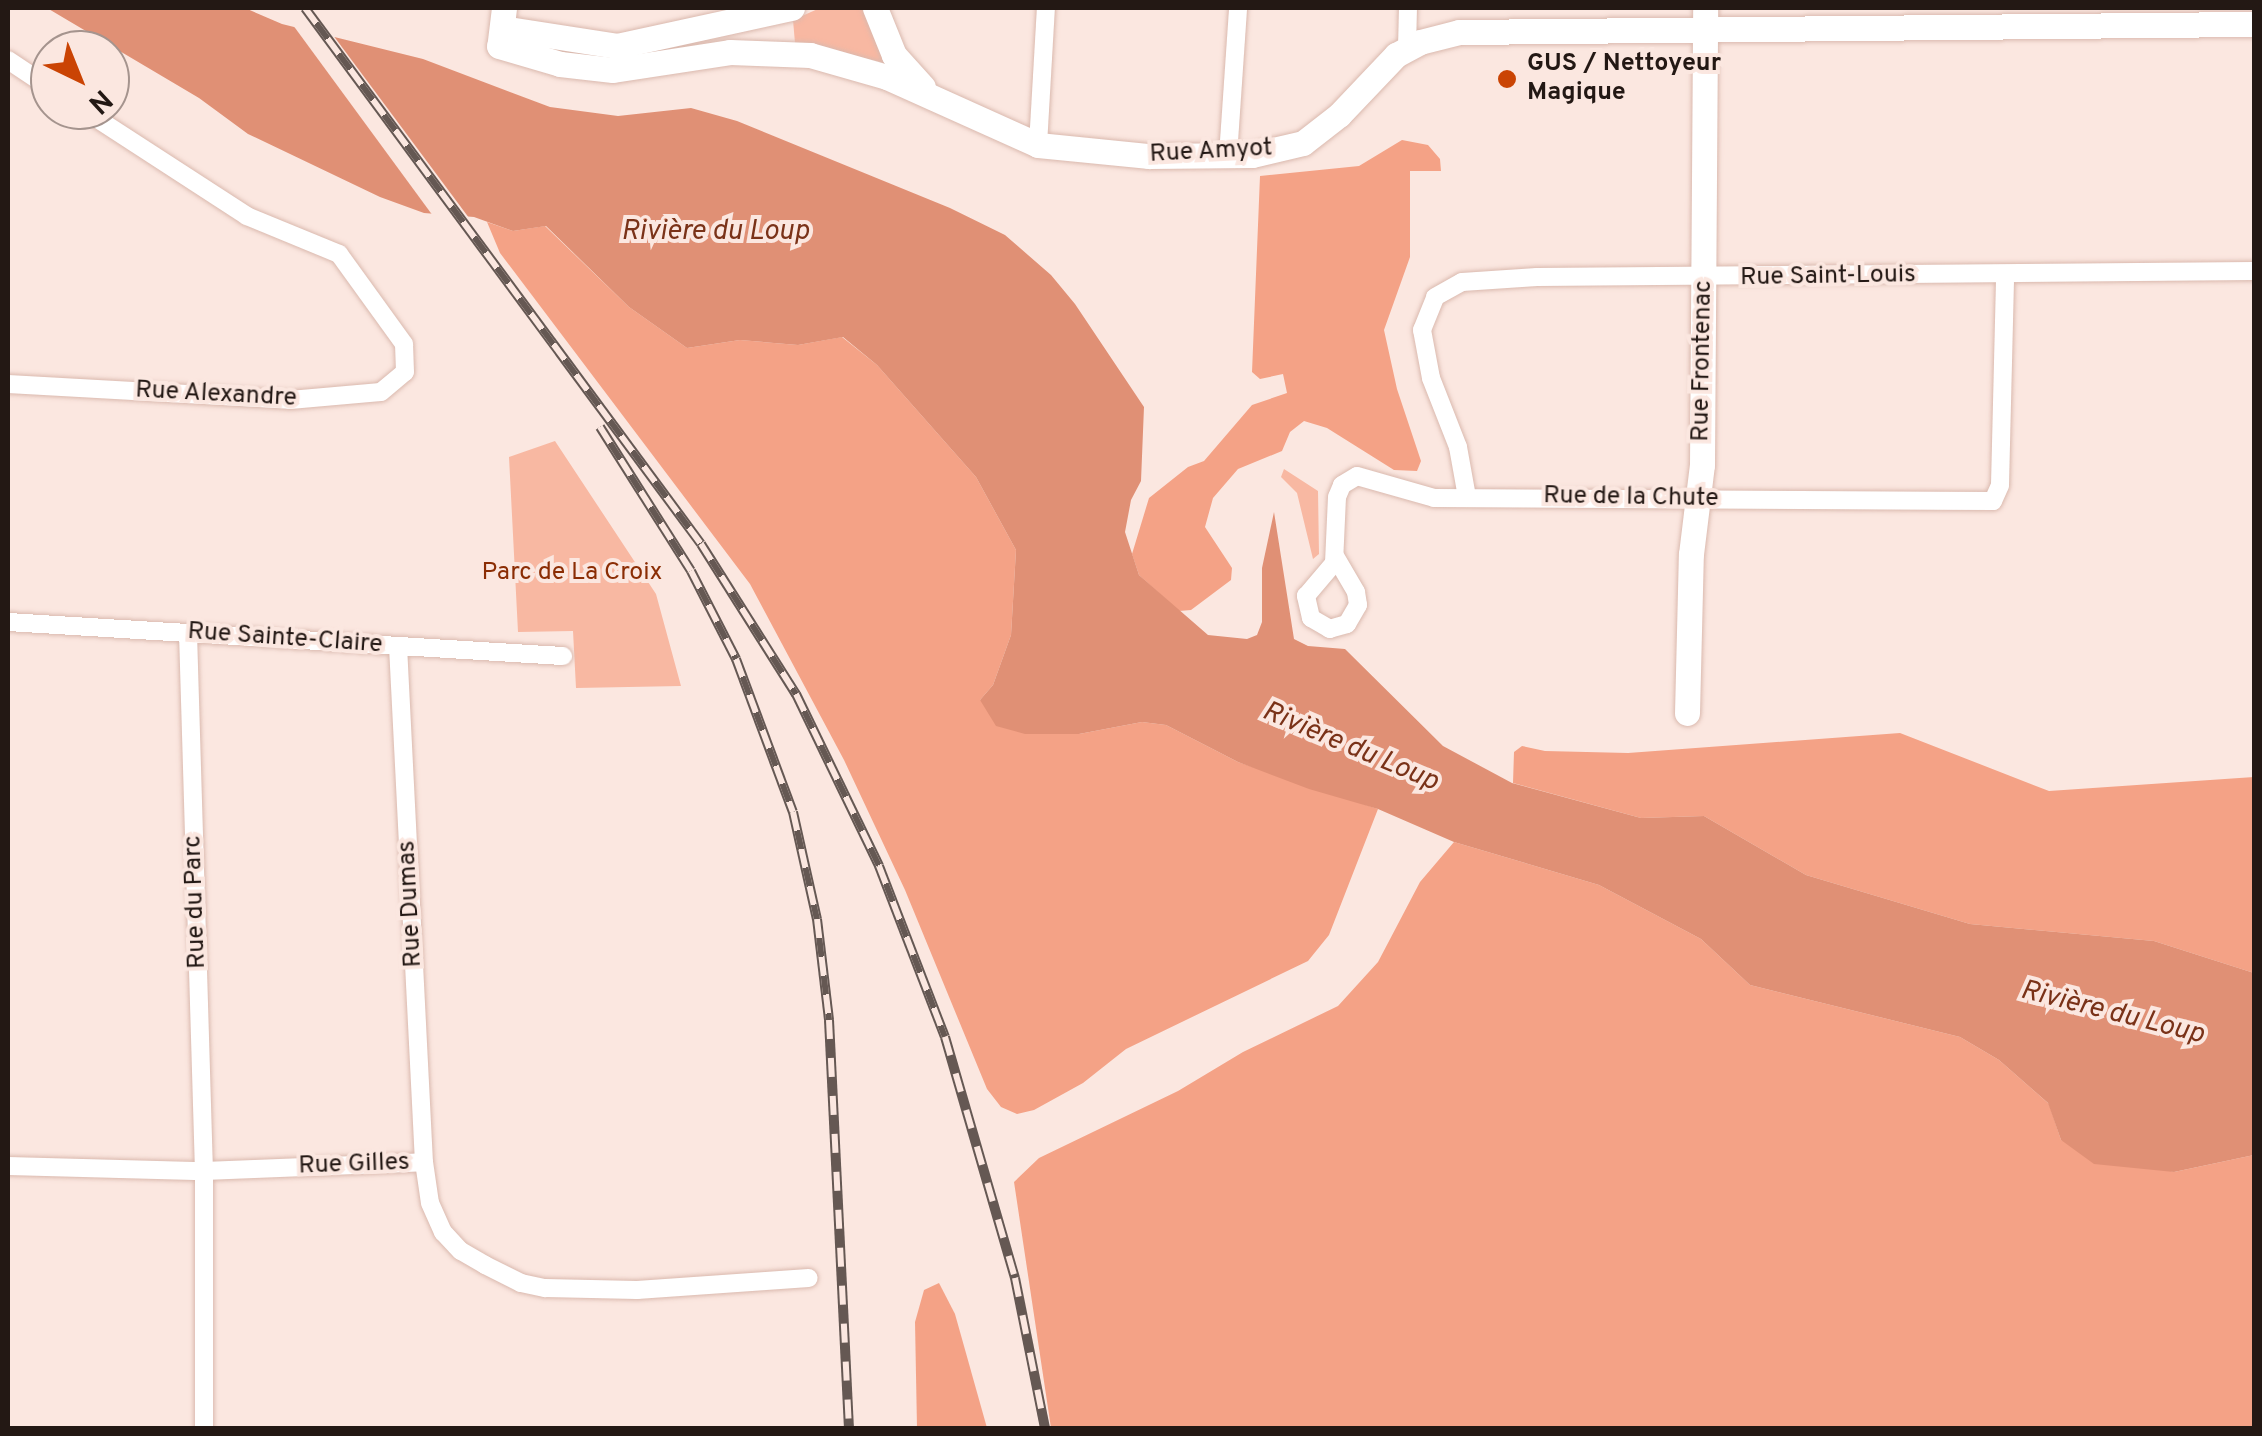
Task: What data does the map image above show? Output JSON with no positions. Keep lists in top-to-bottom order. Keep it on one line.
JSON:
{"streets":{"main road":["Rue Amyot","Rue Frontenac"],"street":["Rue Saint-Louis","Rue Alexandre","Rue de la Chute","Rue Sainte-Claire","Rue du Parc","Rue Dumas","Rue Gilles"]},"crossings":[["Rue Amyot","Rue Frontenac"],["Rue Saint-Louis","Rue Frontenac"],["Rue Saint-Louis","Rue de la Chute"],["Rue Frontenac","Rue de la Chute"],["Rue Sainte-Claire","Rue du Parc"],["Rue Sainte-Claire","Rue Dumas"],["Rue du Parc","Rue Gilles"],["Rue Dumas","Rue Gilles"]],"water":["Rivière du Loup"],"parks":["Parc de La Croix"],"places":["GUS / Nettoyeur Magique"],"north":"bottom right"}
